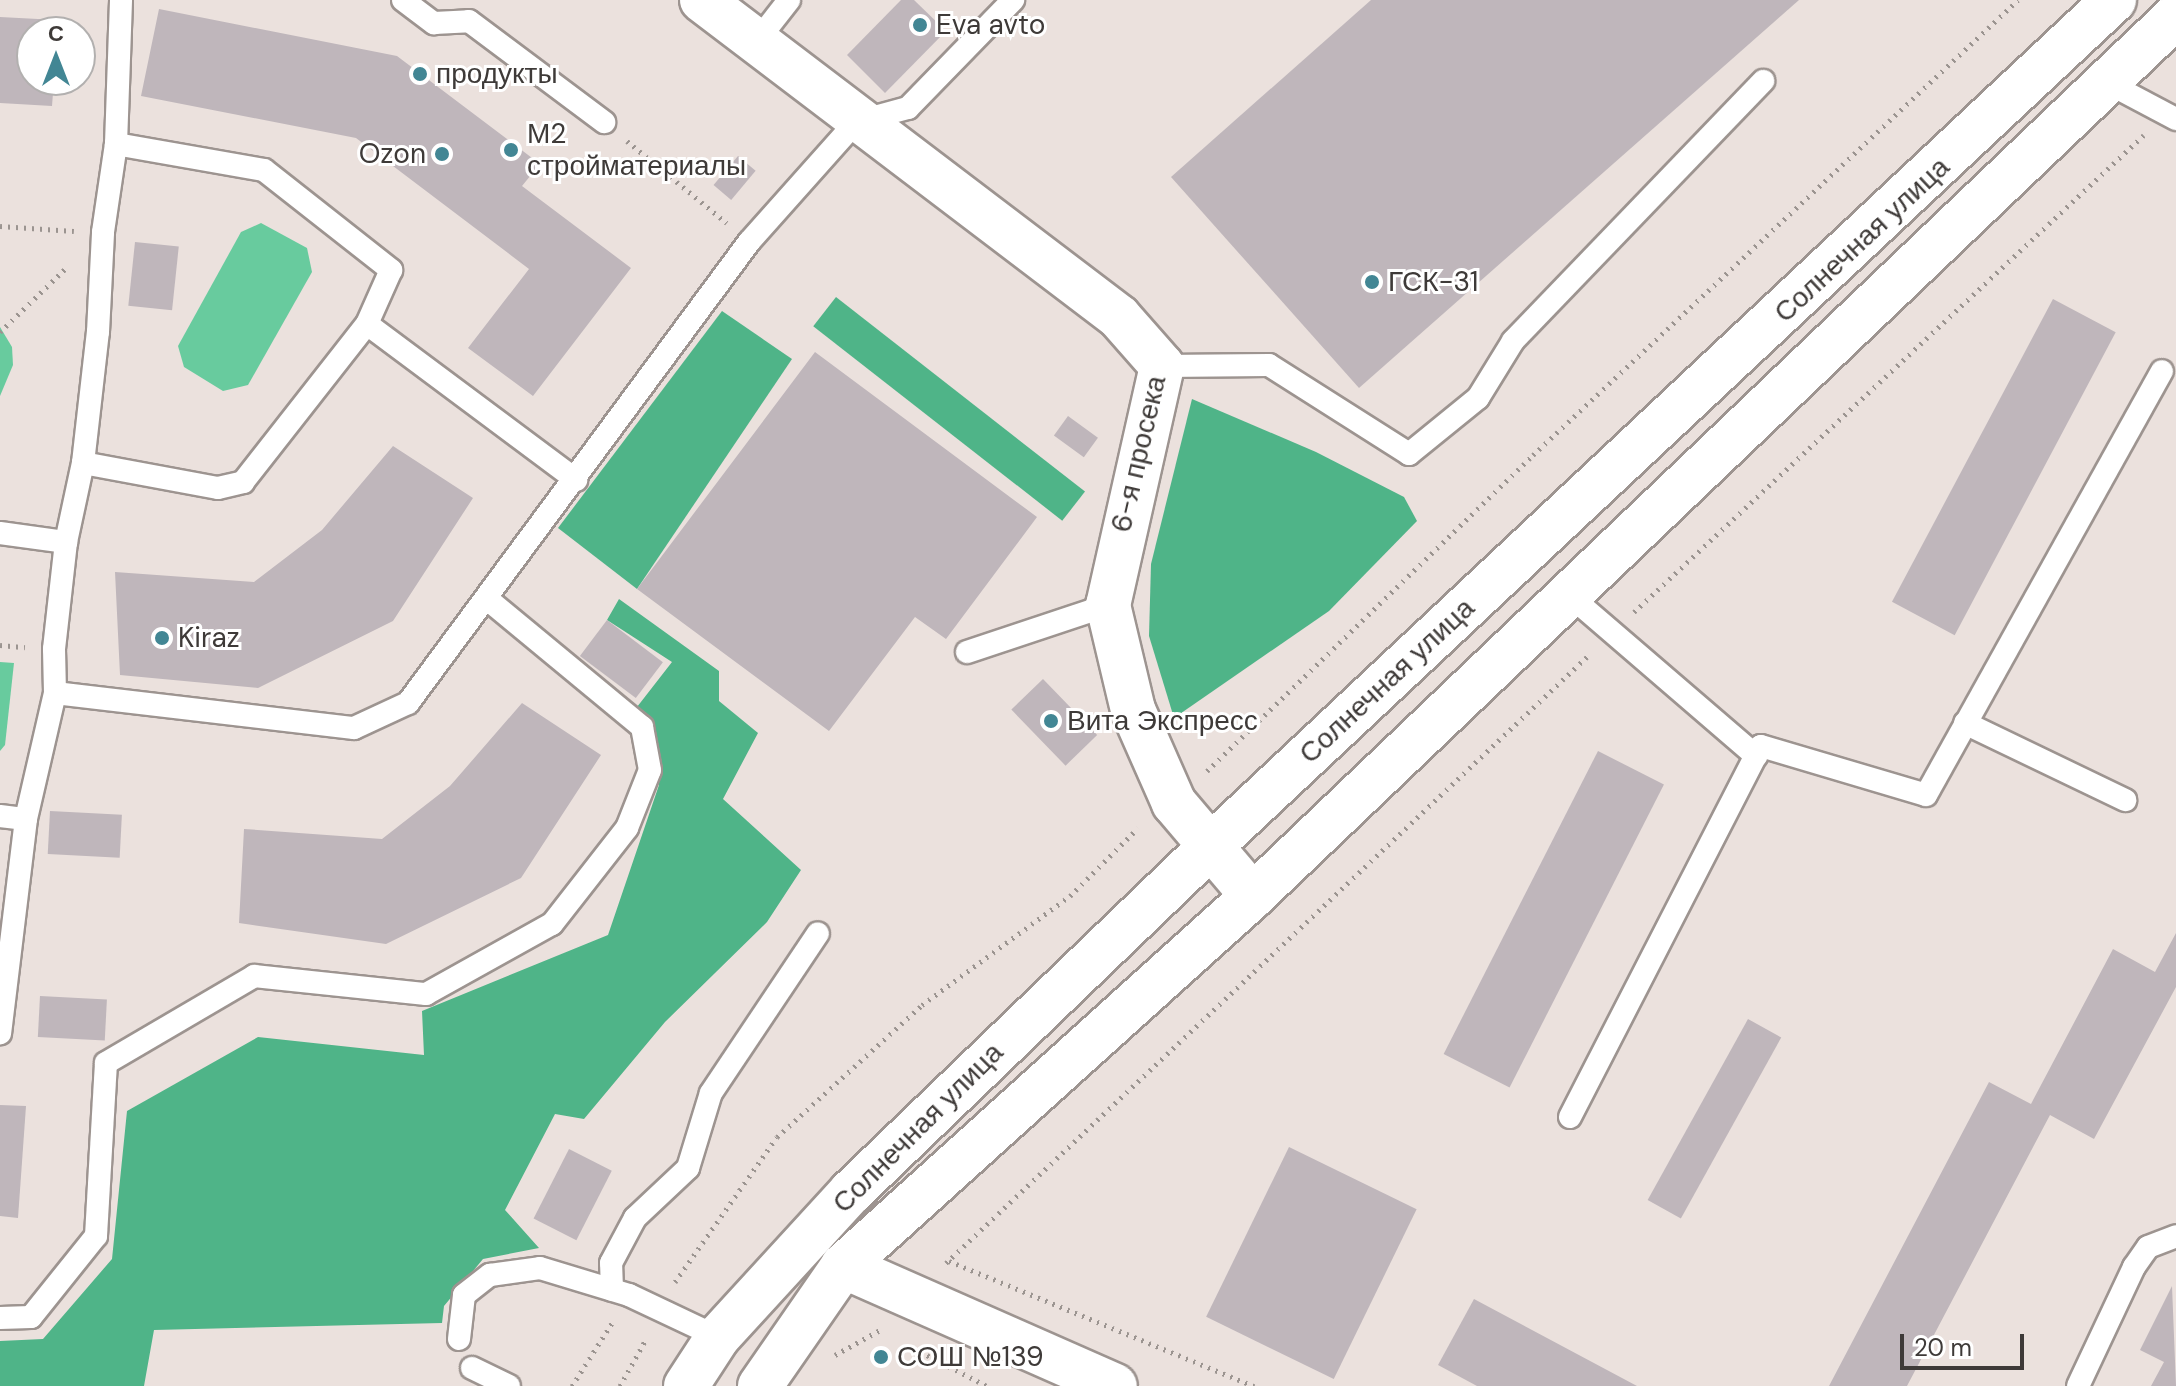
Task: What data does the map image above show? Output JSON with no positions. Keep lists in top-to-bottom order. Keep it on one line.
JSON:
{"streets":{"main road":["Солнечная улица","6-я просека"]},"crossings":[["Солнечная улица","6-я просека"]],"places":["Eva avto","продукты","М2 стройматериалы","Ozon","ГСК-31","Kiraz","Вита Экспресс","СОШ №139"],"scale_bar":"20 m","north":"top"}
